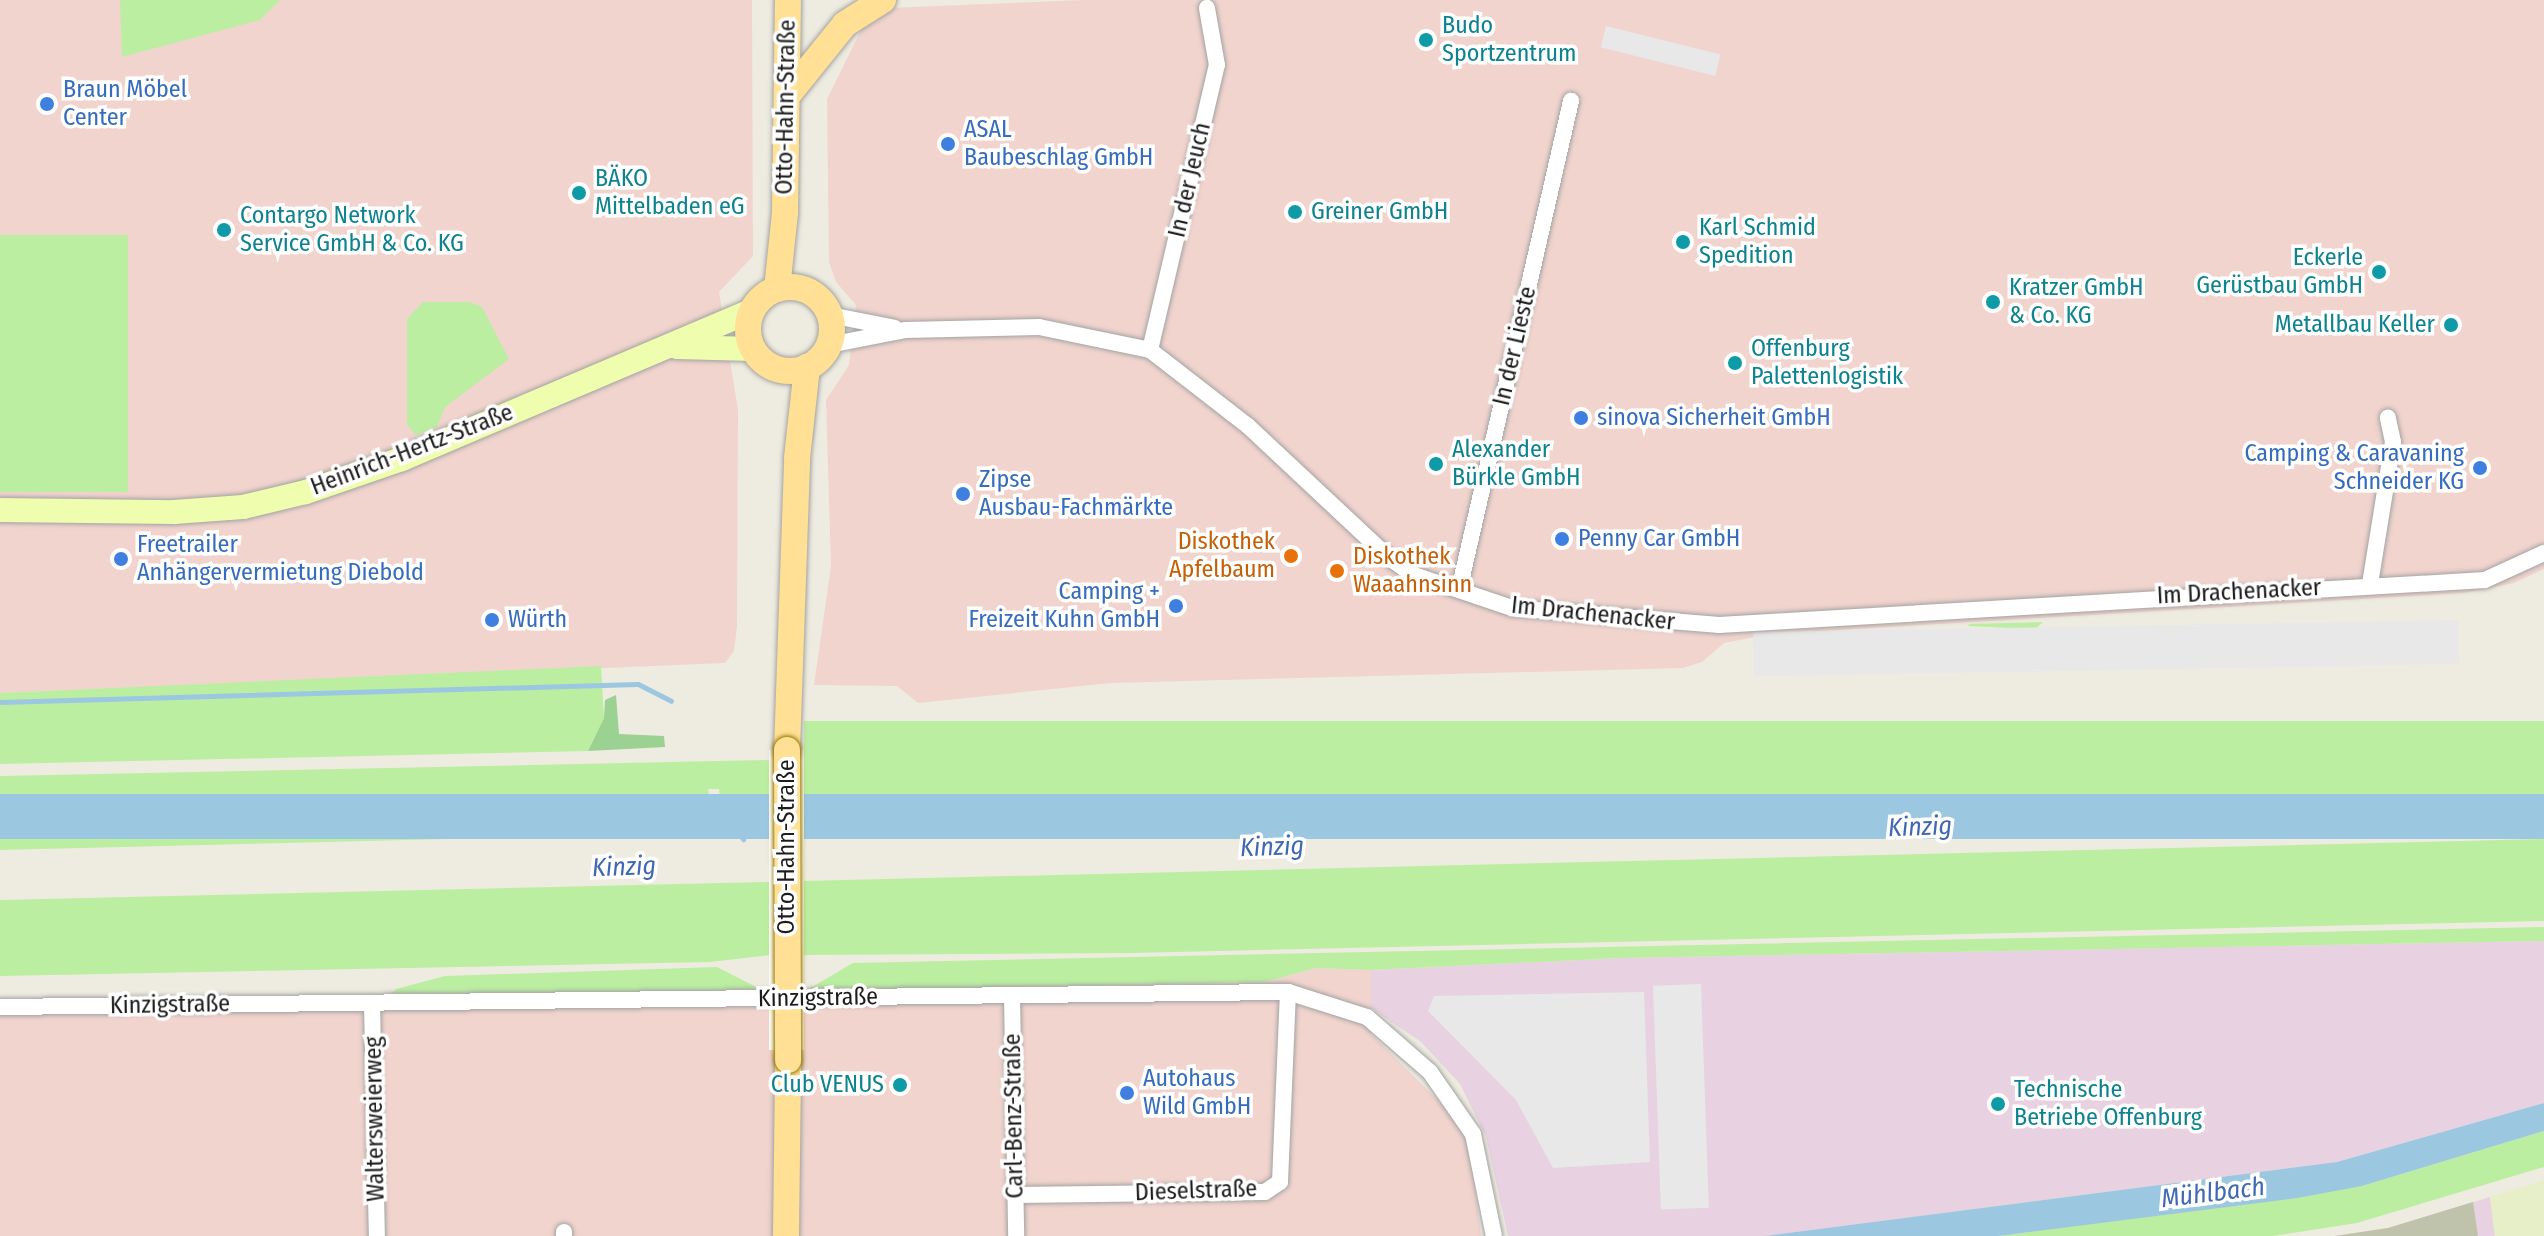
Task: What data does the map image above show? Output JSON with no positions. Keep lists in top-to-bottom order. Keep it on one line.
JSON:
{"streets":{"main road":["Otto-Hahn-Straße"],"street":["In der Jeuch","In der Lieste","Heinrich-Hertz-Straße","Im Drachenacker","Kinzigstraße","Carl-Benz-Straße","Waltersweierweg","Dieselstraße"]},"crossings":[["Otto-Hahn-Straße","Heinrich-Hertz-Straße"],["Otto-Hahn-Straße","Im Drachenacker"],["In der Jeuch","Im Drachenacker"],["In der Lieste","Im Drachenacker"],["Heinrich-Hertz-Straße","Im Drachenacker"],["Kinzigstraße","Carl-Benz-Straße"],["Kinzigstraße","Waltersweierweg"],["Kinzigstraße","Dieselstraße"],["Carl-Benz-Straße","Dieselstraße"]],"water":["Kinzig","Mühlbach"],"places":["Budo Sportzentrum","Braun Möbel Center","ASAL Baubeschlag GmbH","BÄKO Mittelbaden eG","Greiner GmbH","Contargo Network Service GmbH & Co. KG","Karl Schmid Spedition","Eckerle Gerüstbau GmbH","Kratzer GmbH & Co. KG","Metallbau Keller","Offenburg Palettenlogistik","sinova Sicherheit GmbH","Alexander Bürkle GmbH","Camping & Caravaning Schneider KG","Zipse Ausbau-Fachmärkte","Penny Car GmbH","Diskothek Apfelbaum","Freetrailer Anhängervermietung Diebold","Diskothek Waaahnsinn","Camping + Freizeit Kuhn GmbH","Würth","Club VENUS","Autohaus Wild GmbH","Technische Betriebe Offenburg"]}
